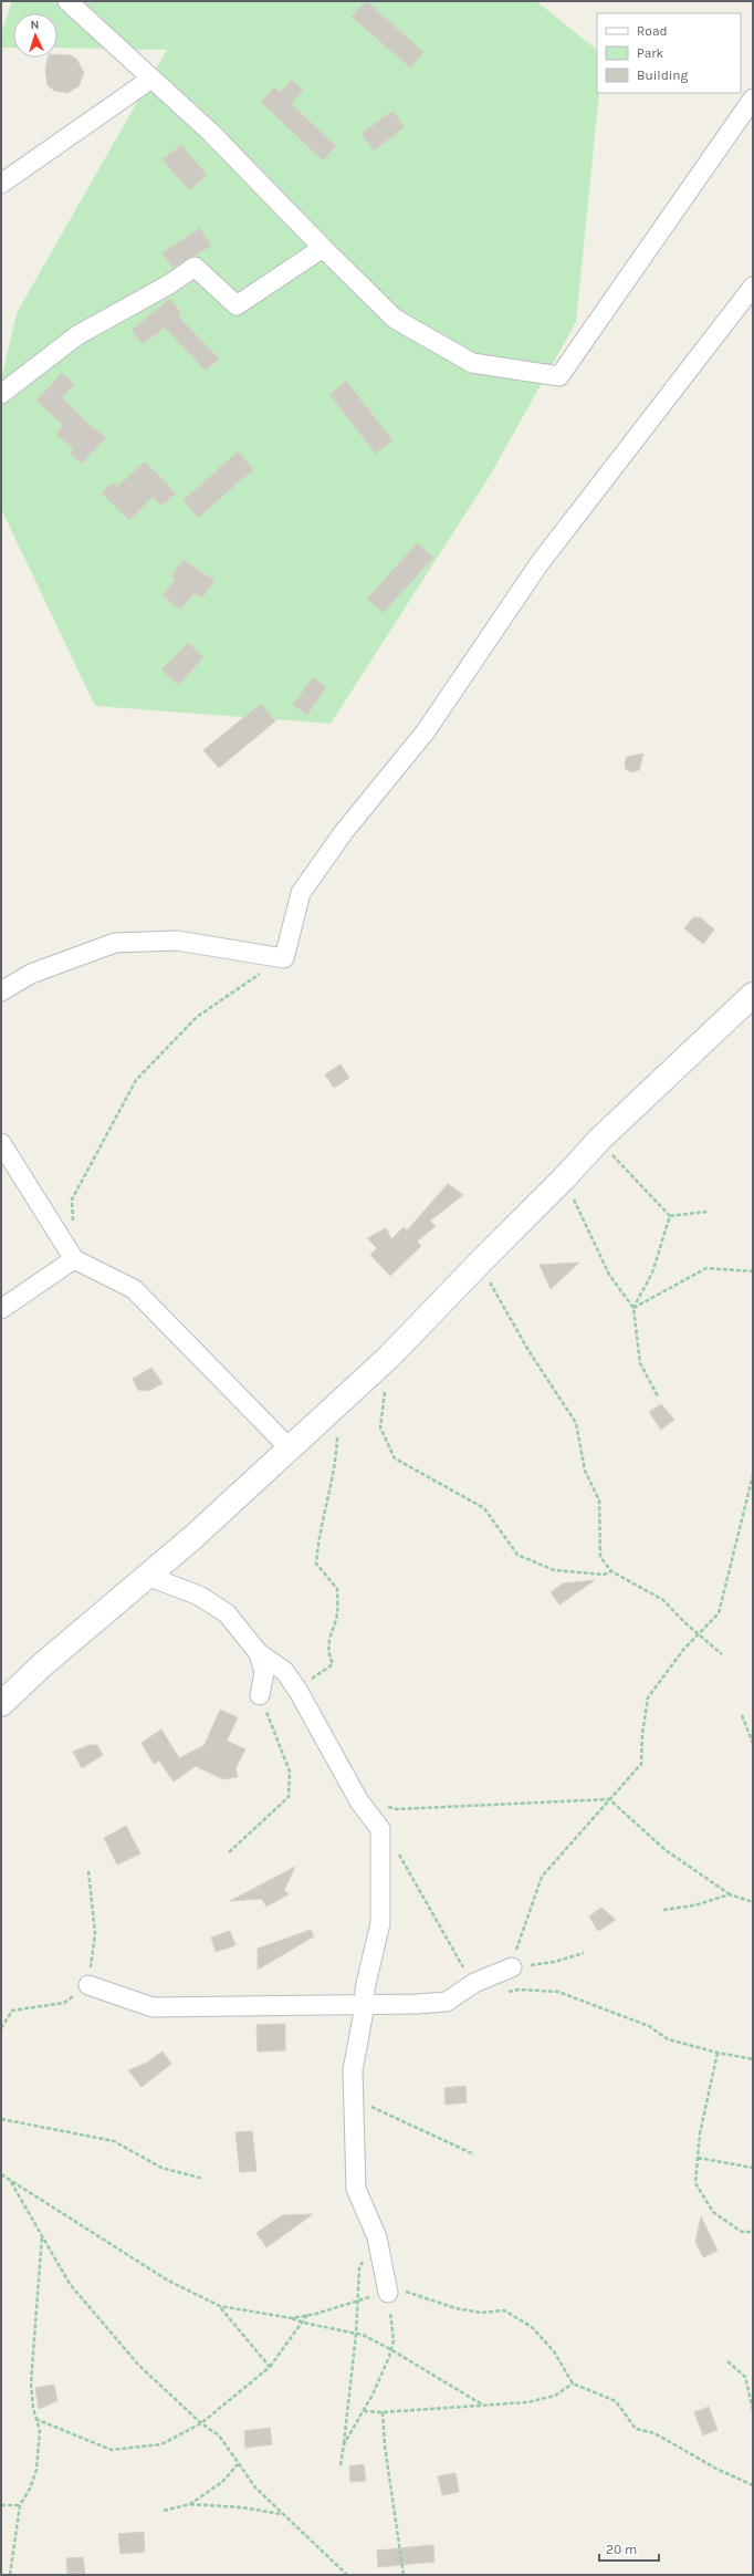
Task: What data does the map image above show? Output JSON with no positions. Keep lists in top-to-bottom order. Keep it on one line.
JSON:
{"legend":["Road","Park","Building"],"scale_bar":"20 m","north":"top"}
